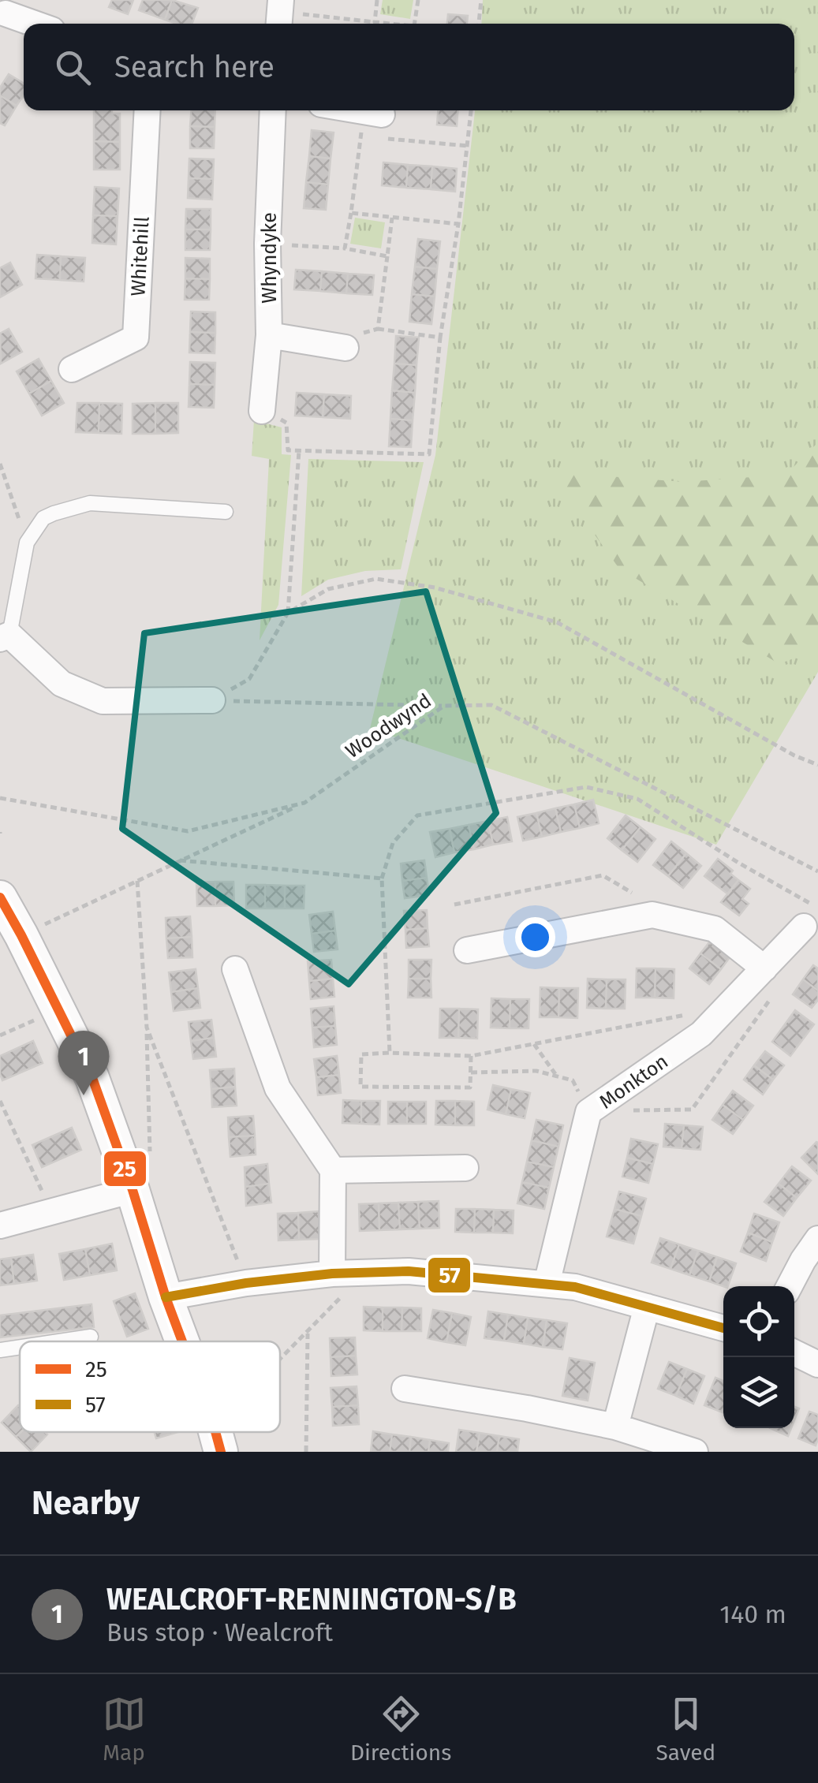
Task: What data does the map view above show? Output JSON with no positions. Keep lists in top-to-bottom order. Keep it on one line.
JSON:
{"streets":{"street":["Whitehill","Whyndyke","Monkton"],"path":["Woodwynd"]},"lines":["transit line 25","transit line 57"],"legend":["25","57"],"page":{"search":"Search here","pins":"1","heading":"Nearby","list":[{"mark":"1","name":"WEALCROFT-RENNINGTON-S/B","note":"Bus stop · Wealcroft","value":"140 m"}],"nav":["Map","Directions","Saved"]}}
